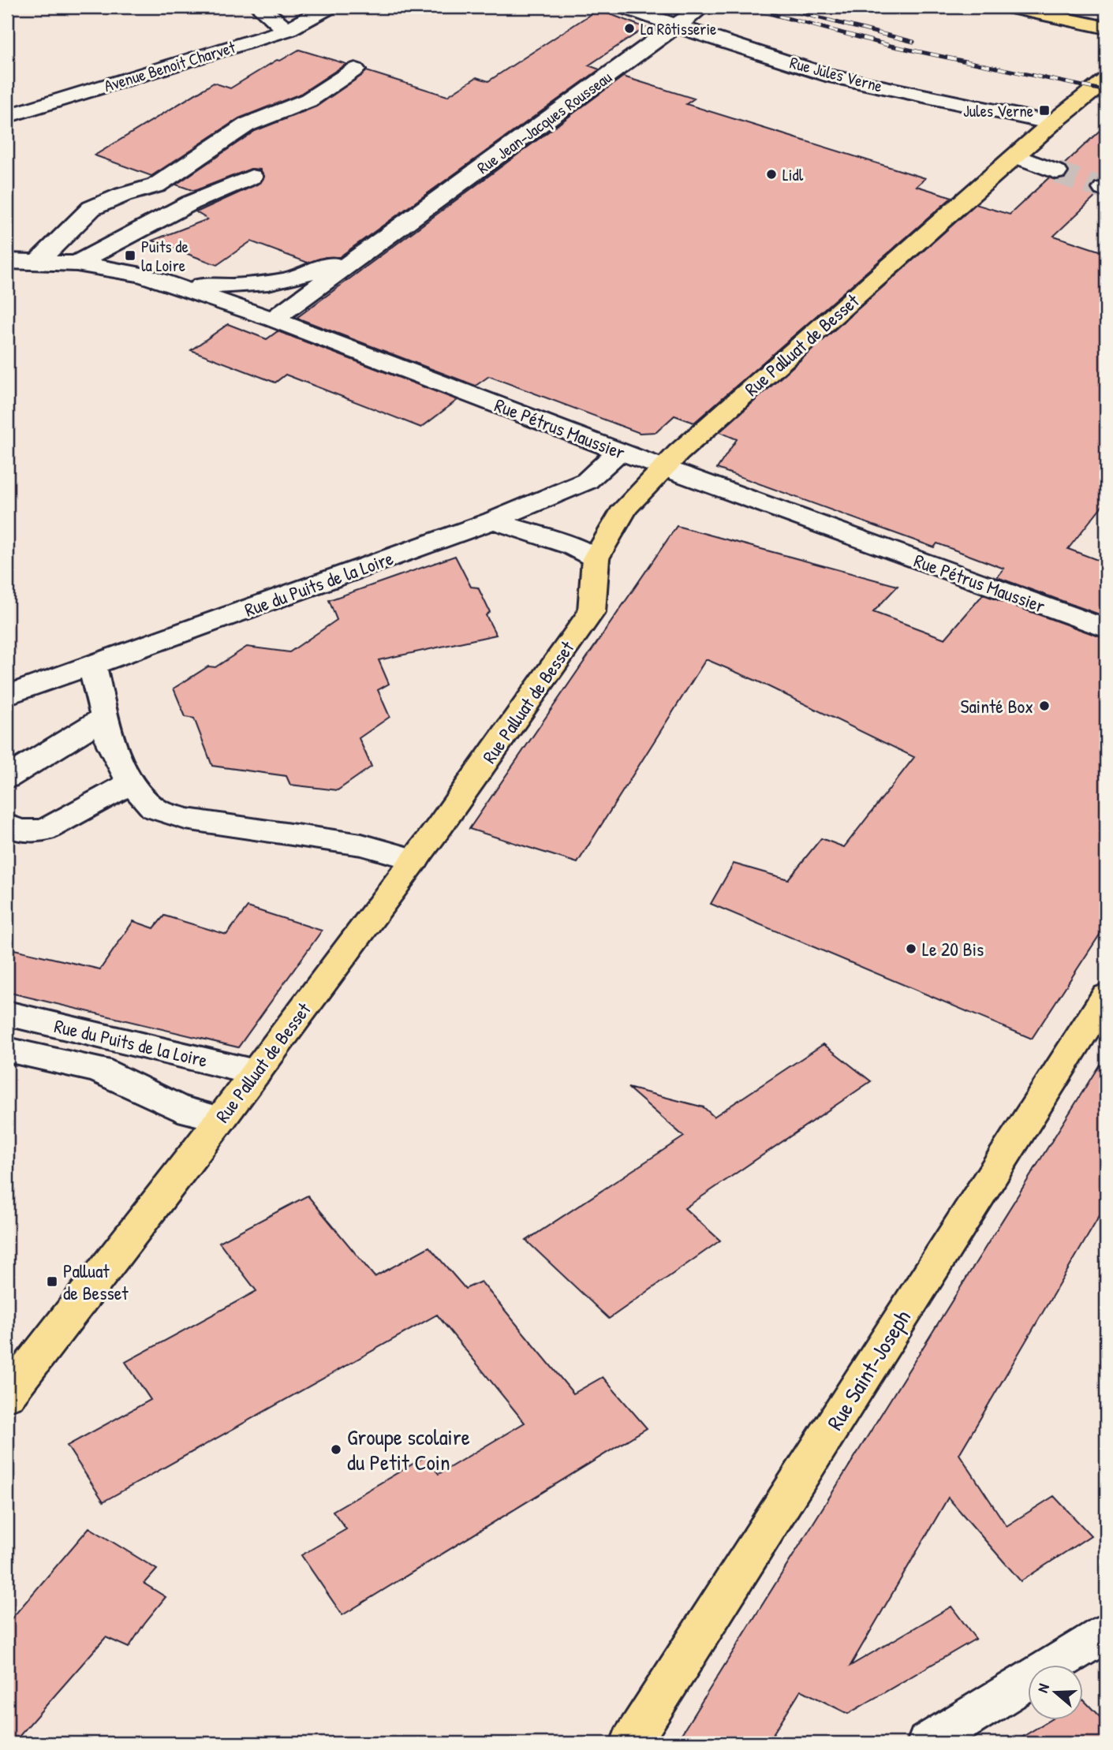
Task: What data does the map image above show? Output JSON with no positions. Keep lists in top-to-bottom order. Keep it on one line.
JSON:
{"streets":{"main road":["Rue Palluat de Besset","Rue Saint-Joseph"],"street":["Avenue Benoit Charvet","Rue Jules Verne","Rue Jean-Jacques Rousseau","Rue Pétrus Maussier","Rue du Puits de la Loire"]},"crossings":[["Rue Jules Verne","Rue Jean-Jacques Rousseau"],["Rue Jules Verne","Rue Palluat de Besset"],["Rue Jean-Jacques Rousseau","Rue Pétrus Maussier"],["Rue Palluat de Besset","Rue Pétrus Maussier"],["Rue Palluat de Besset","Rue du Puits de la Loire"],["Rue Pétrus Maussier","Rue du Puits de la Loire"]],"places":{"other":["La Rôtisserie","Lidl","Sainté Box","Le 20 Bis","Groupe scolaire du Petit Coin"],"transit":["Jules Verne","Puits de la Loire","Palluat de Besset"]},"north":"left"}
